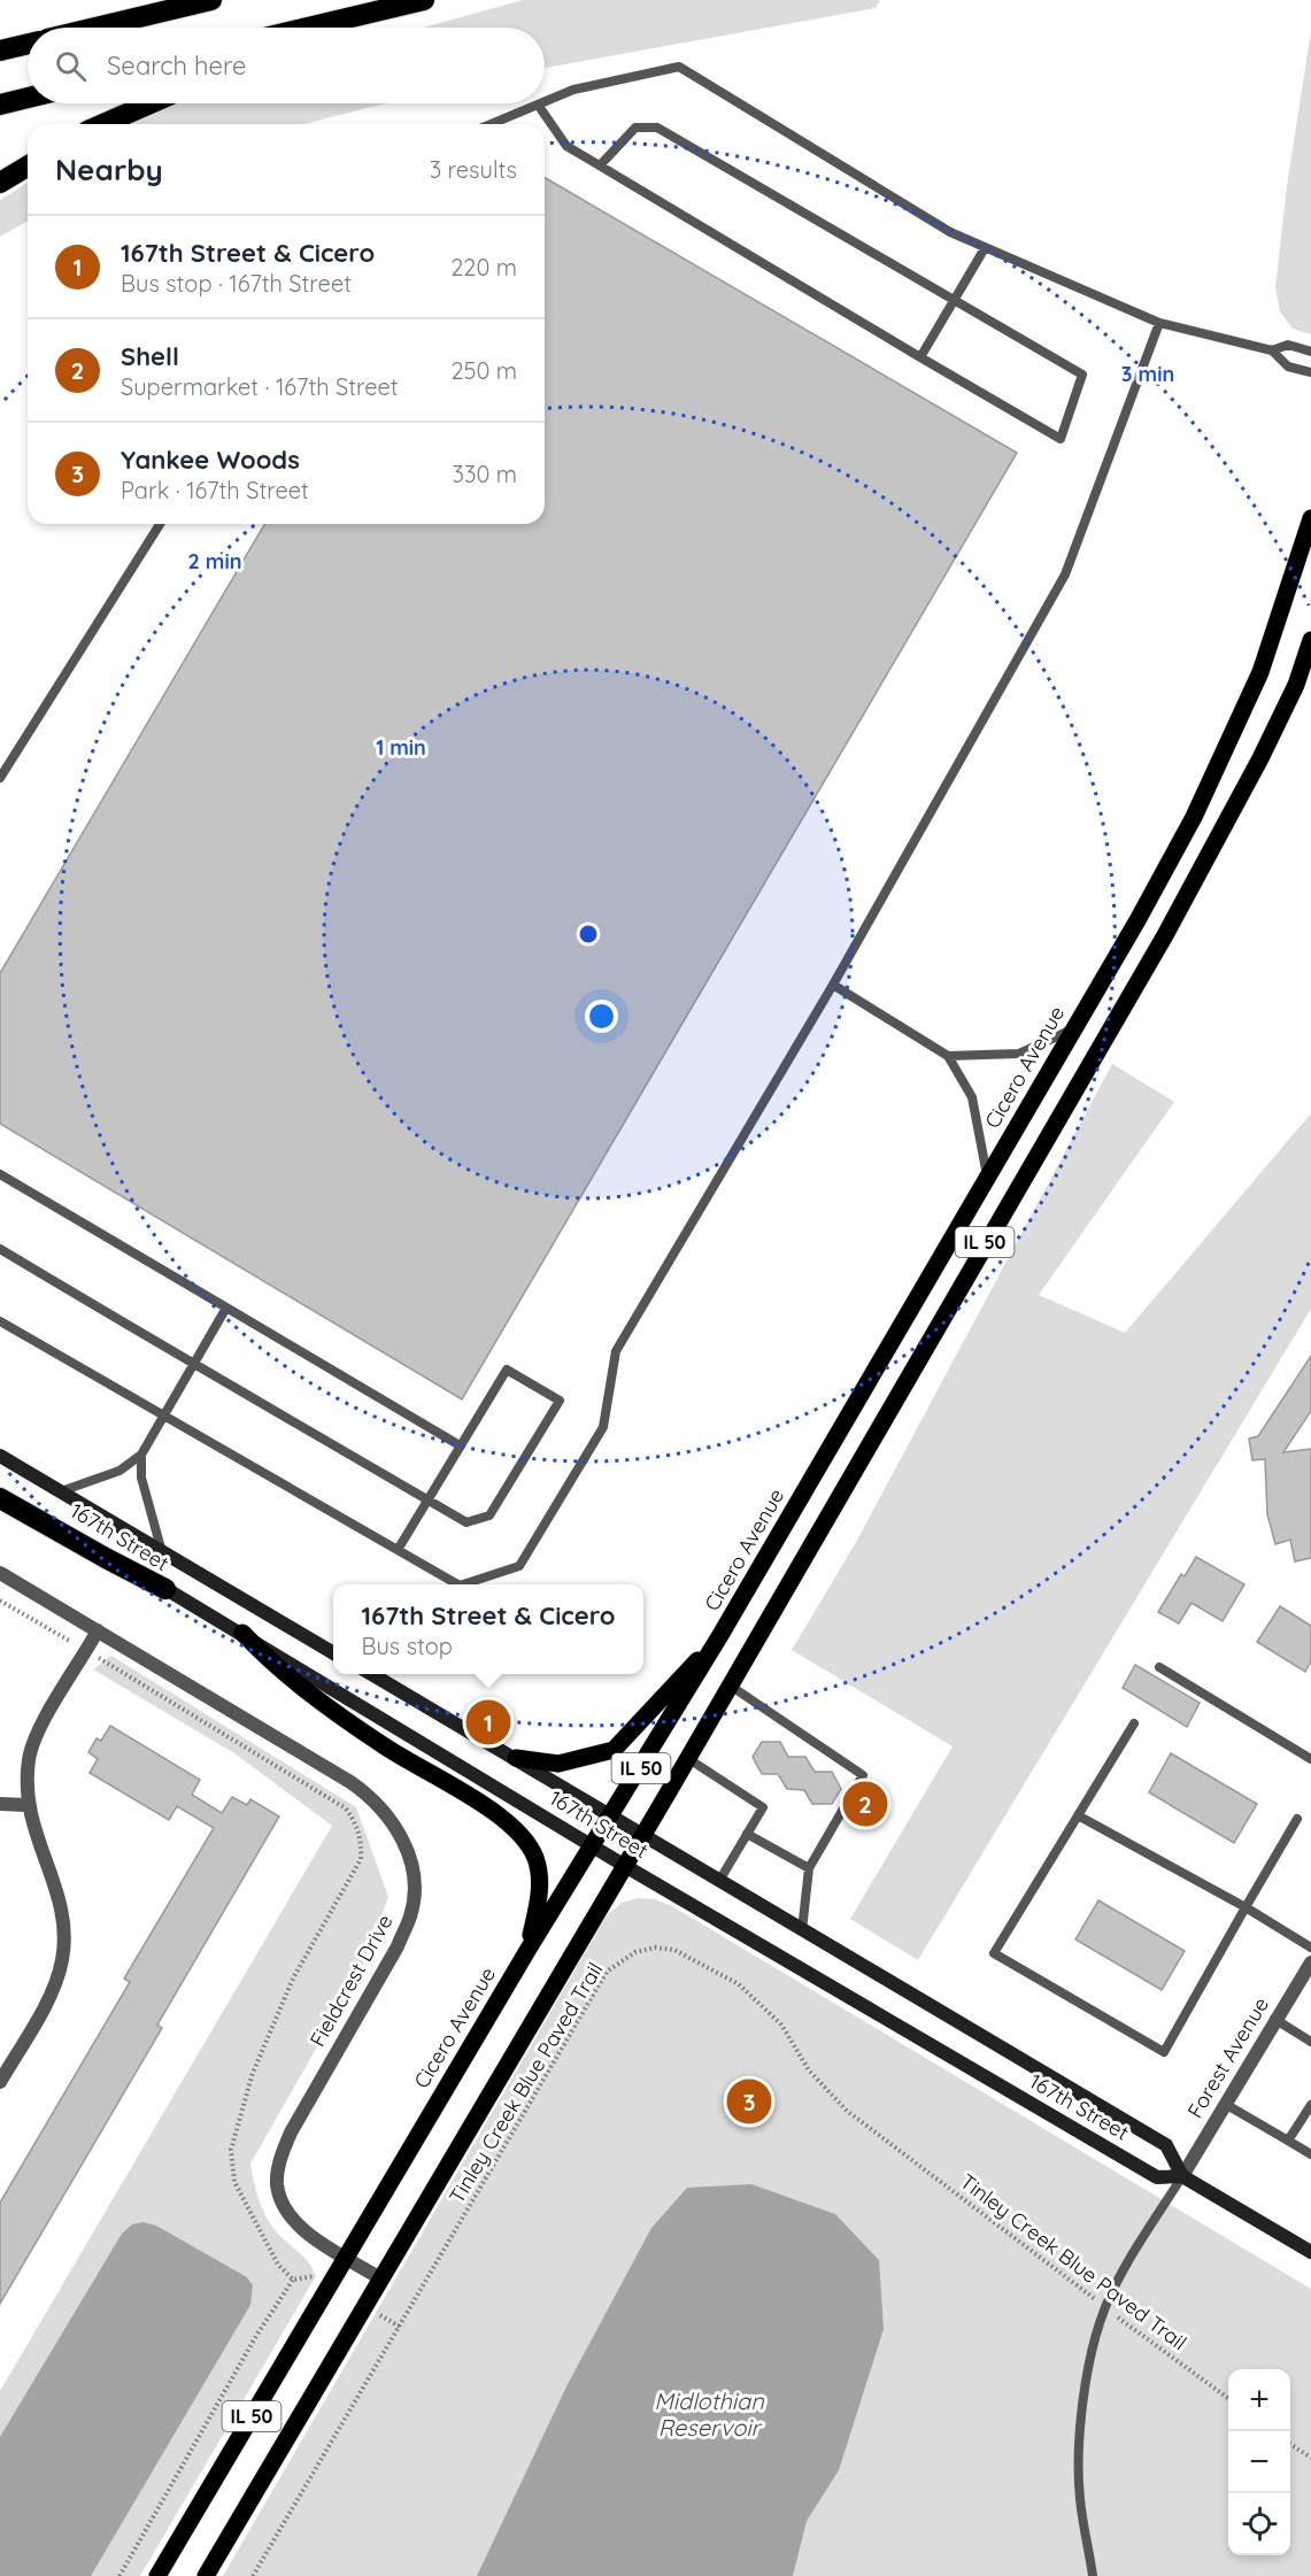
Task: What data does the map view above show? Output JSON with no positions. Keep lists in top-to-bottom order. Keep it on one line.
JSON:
{"streets":{"main road":["Cicero Avenue","IL 50","167th Street"],"street":["Fieldcrest Drive","Forest Avenue"],"path":["Tinley Creek Blue Paved Trail"]},"crossings":[["Cicero Avenue","167th Street"],["Cicero Avenue","Fieldcrest Drive"],["IL 50","167th Street"],["IL 50","Fieldcrest Drive"],["167th Street","Forest Avenue"]],"water":["Midlothian Reservoir"],"page":{"search":"Search here","heading":["Nearby","3 results"],"list":[{"mark":"1","name":"167th Street & Cicero","note":"Bus stop · 167th Street","value":"220 m"},{"mark":"2","name":"Shell","note":"Supermarket · 167th Street","value":"250 m"},{"mark":"3","name":"Yankee Woods","note":"Park · 167th Street","value":"330 m"}],"popup":["167th Street & Cicero","Bus stop"],"pins":["1","2","3"],"map_buttons":["+","−"]},"rings":["3 min","2 min","1 min"]}
